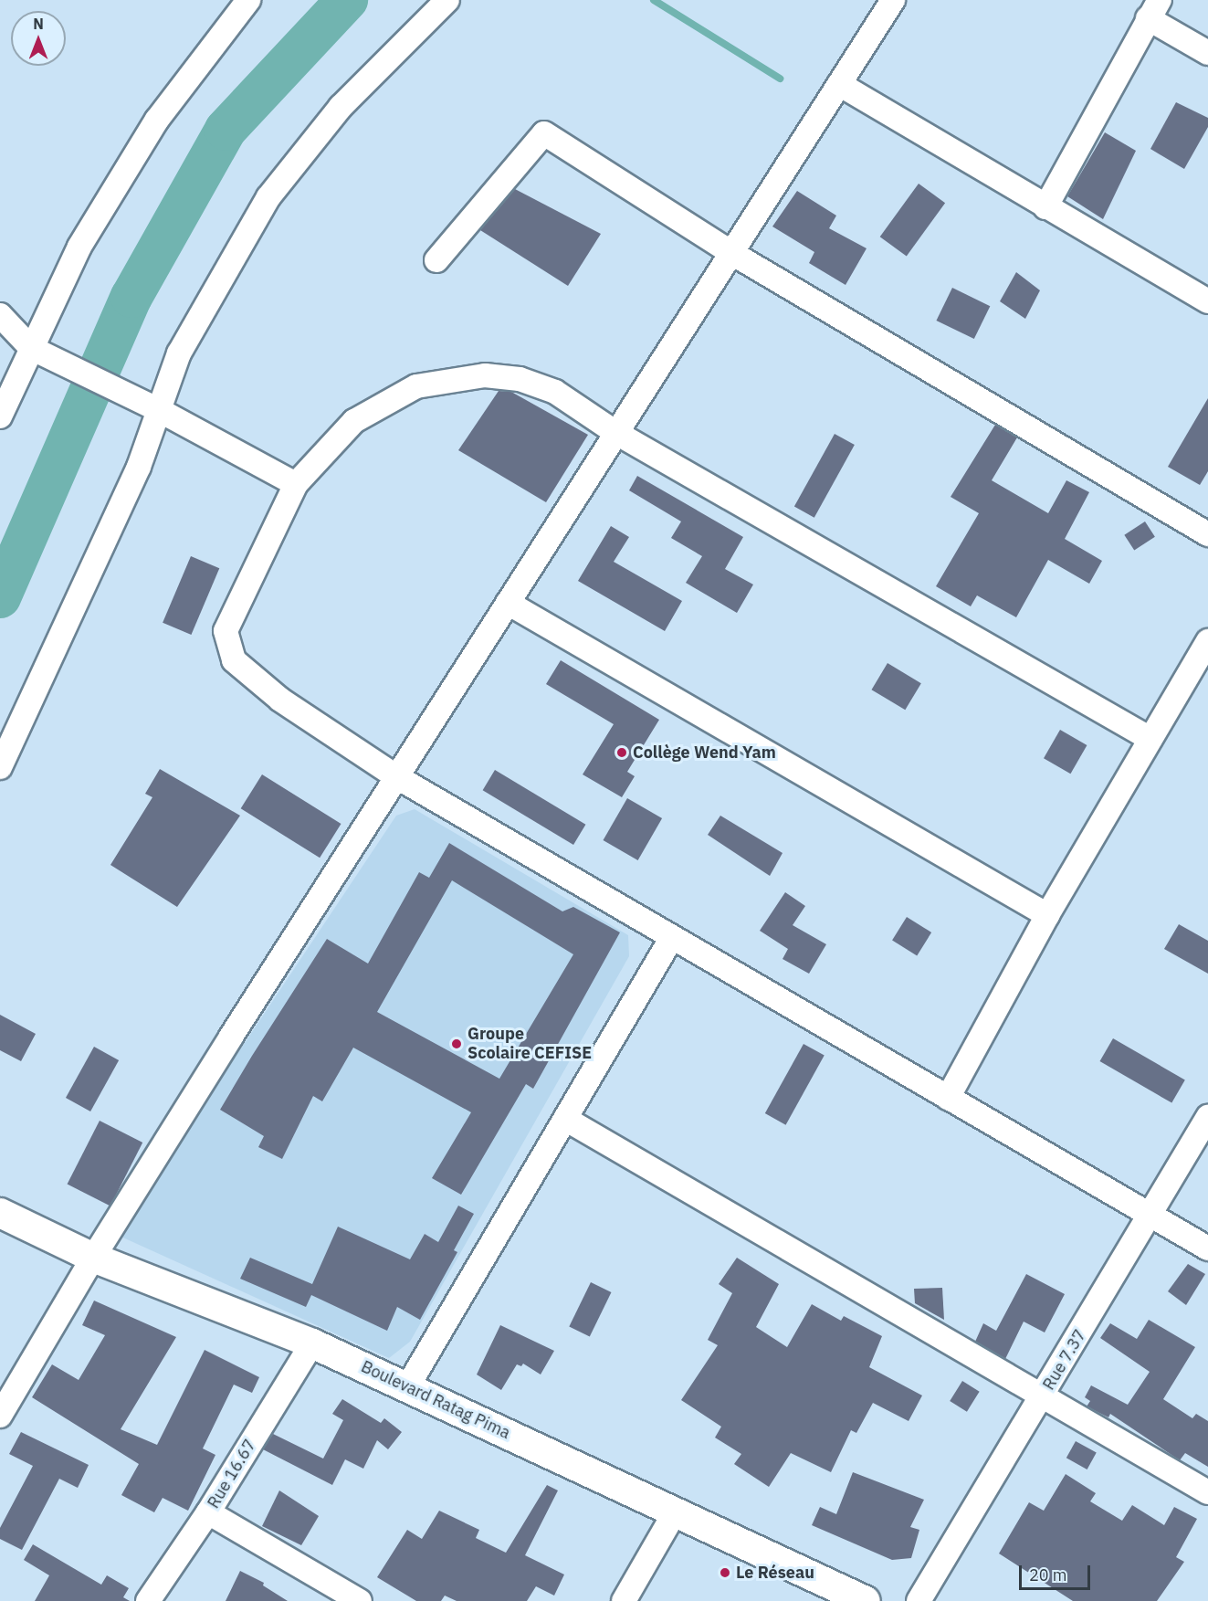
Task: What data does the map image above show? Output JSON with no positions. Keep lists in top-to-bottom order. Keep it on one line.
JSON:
{"streets":{"street":["Rue 7.37","Boulevard Ratag Pima","Rue 16.67"]},"crossings":[["Boulevard Ratag Pima","Rue 16.67"]],"places":["Collège Wend Yam","Groupe Scolaire CEFISE","Le Réseau"],"scale_bar":"20 m","north":"top"}
